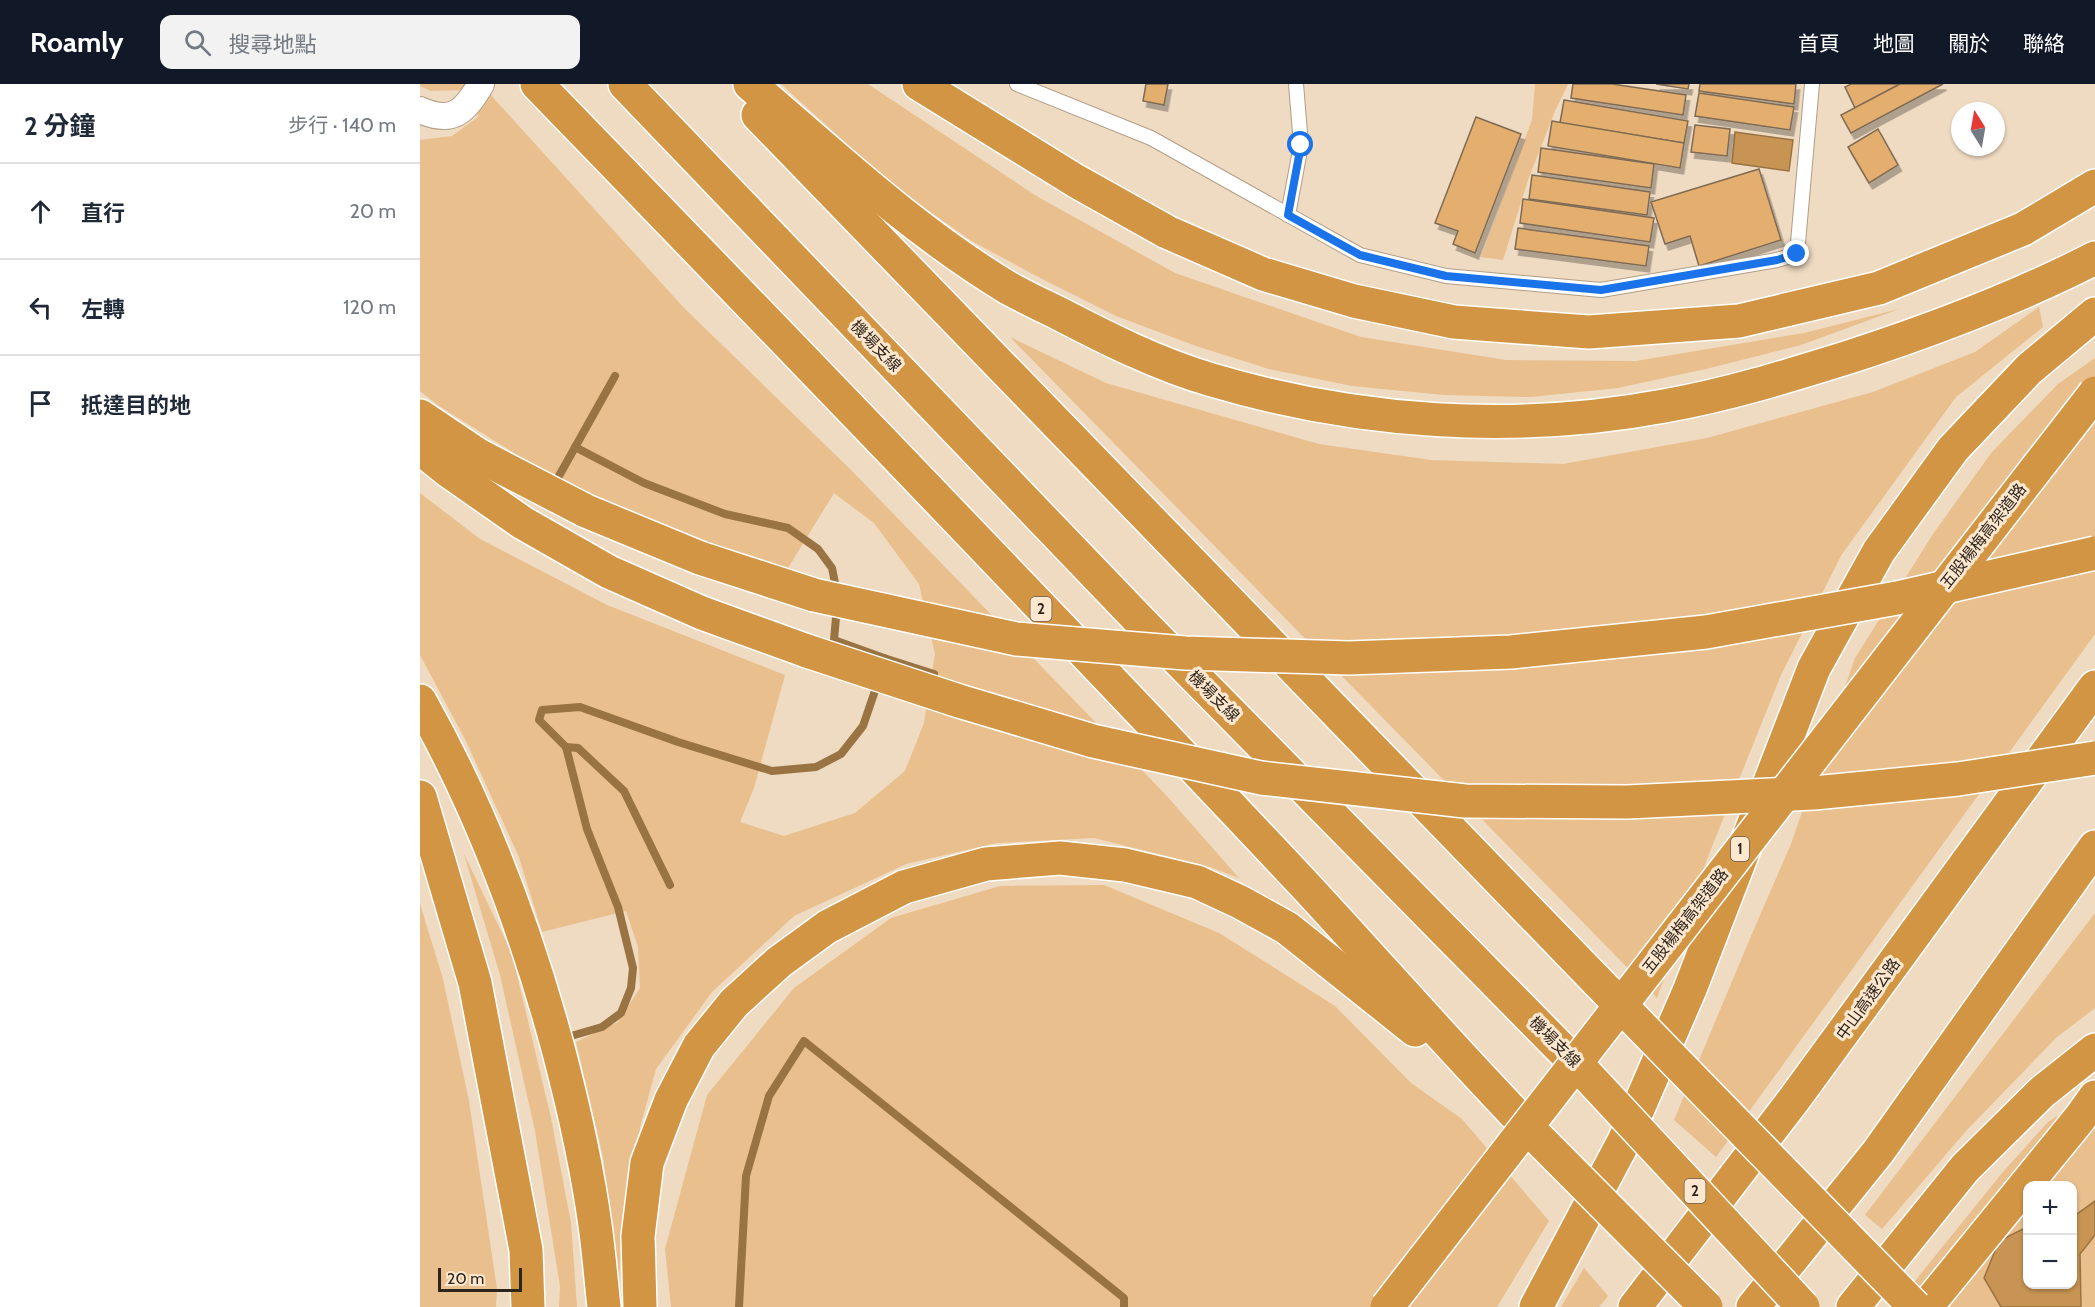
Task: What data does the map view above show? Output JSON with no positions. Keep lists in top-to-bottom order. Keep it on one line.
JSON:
{"streets":{"highway":["機場支線","五股楊梅高架道路","2","1","中山高速公路"]},"scale_bar":"20 m","north":"top","page":{"header":"Roamly","search":"搜尋地點","nav":["首頁","地圖","關於","聯絡"],"heading":["2 分鐘","步行 · 140 m"],"list":[["直行","20 m"],["左轉","120 m"],"抵達目的地"],"map_buttons":["+","−"],"scale":"20 m"}}
